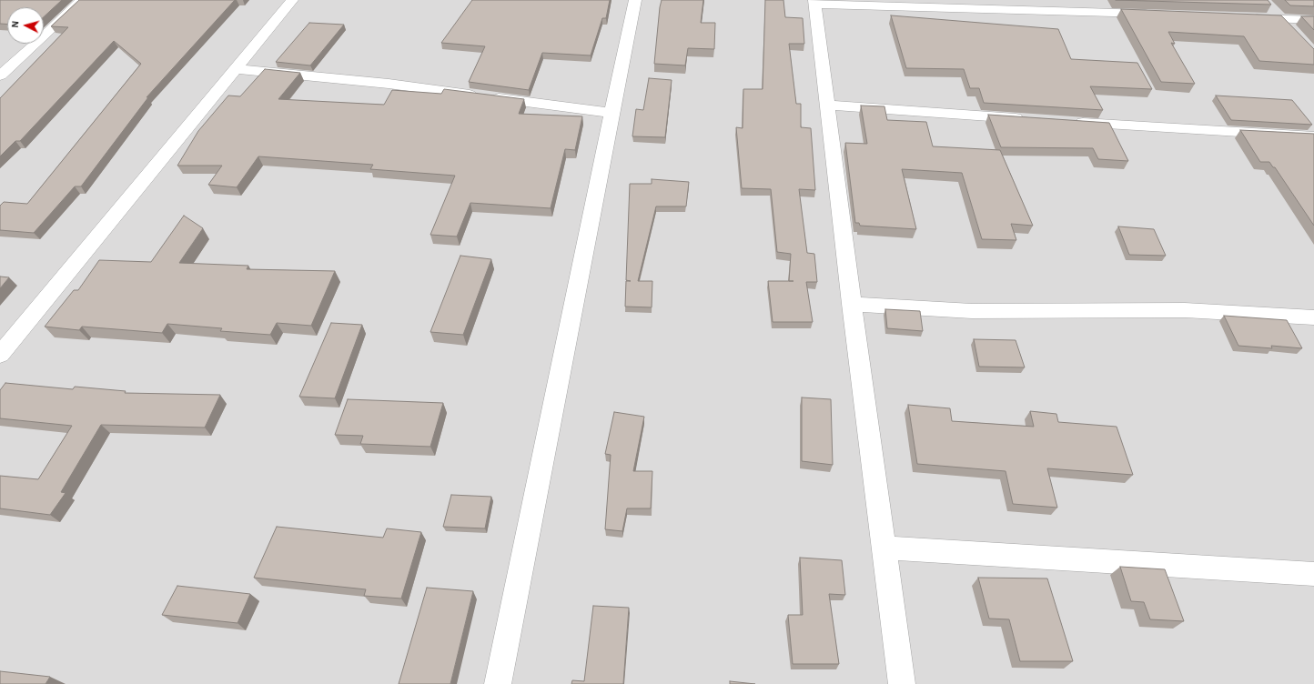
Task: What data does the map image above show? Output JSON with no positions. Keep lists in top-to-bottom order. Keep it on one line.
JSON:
{"north":"left"}
